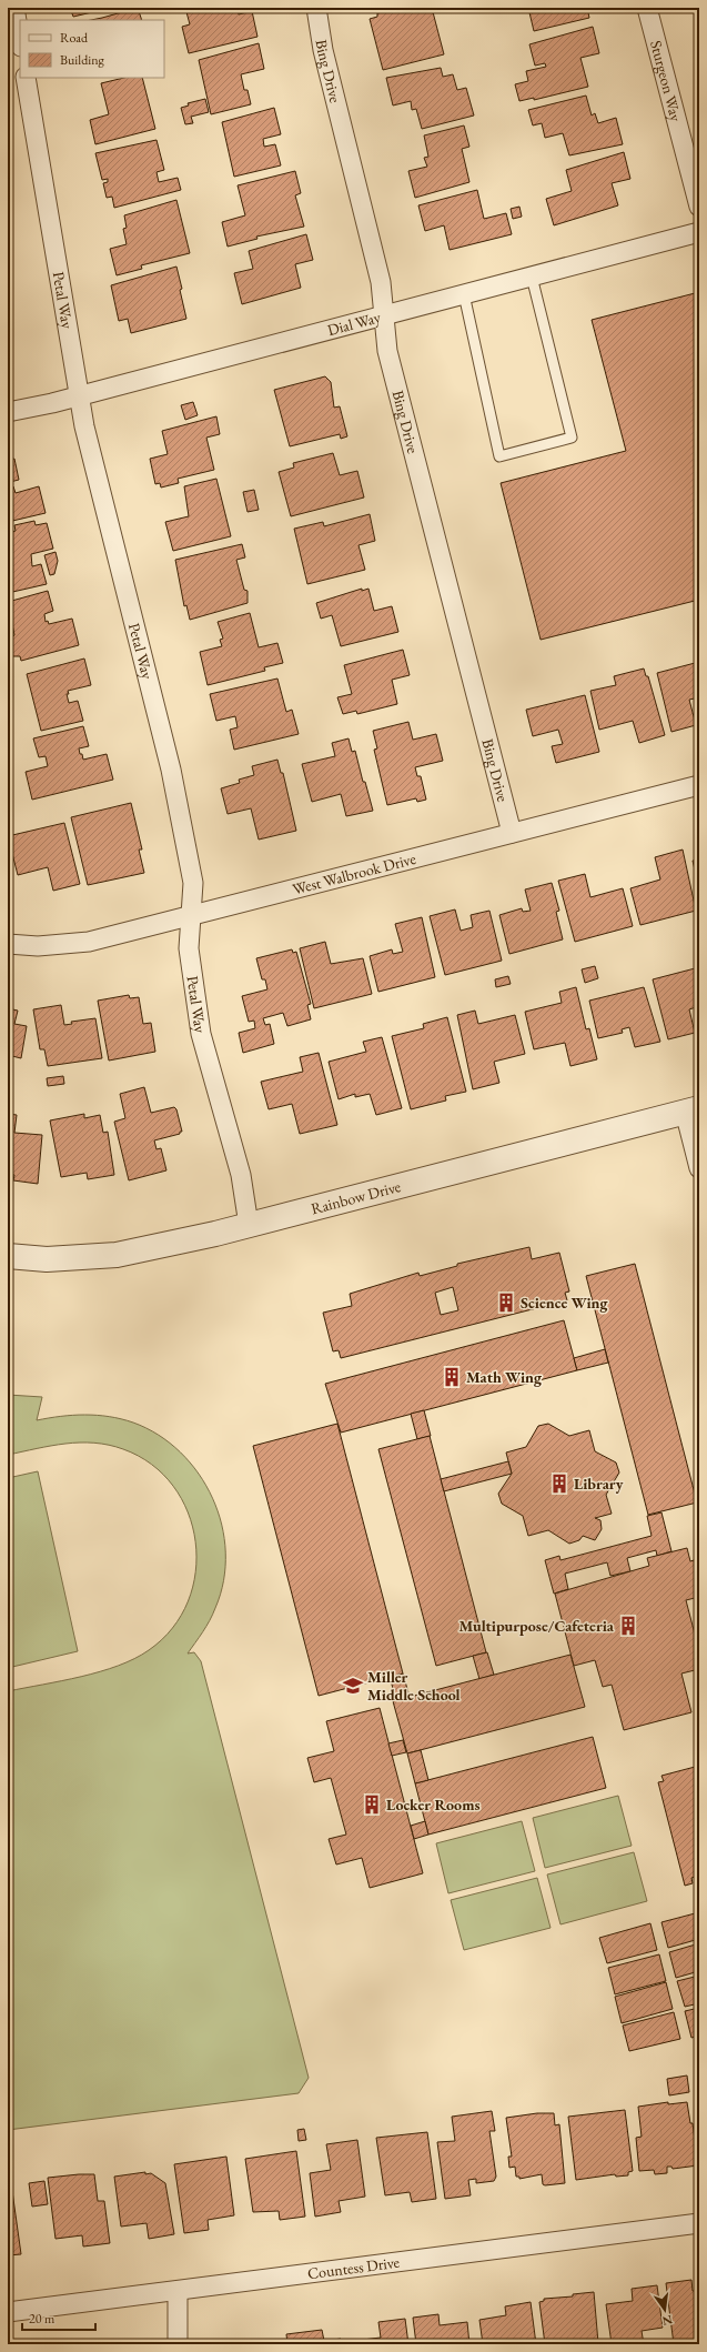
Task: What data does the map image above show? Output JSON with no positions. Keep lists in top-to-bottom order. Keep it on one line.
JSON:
{"streets":{"street":["Bing Drive","Sturgeon Way","Petal Way","Dial Way","West Walbrook Drive","Rainbow Drive","Countess Drive"]},"crossings":[["Bing Drive","Dial Way"],["Bing Drive","West Walbrook Drive"],["Petal Way","Dial Way"],["Petal Way","West Walbrook Drive"],["Petal Way","Rainbow Drive"]],"places":{"building":["Science Wing","Math Wing","Library","Multipurpose/Cafeteria","Locker Rooms"],"school or university":["Miller Middle School"]},"legend":["Road","Building"],"scale_bar":"20 m","north":"bottom"}
